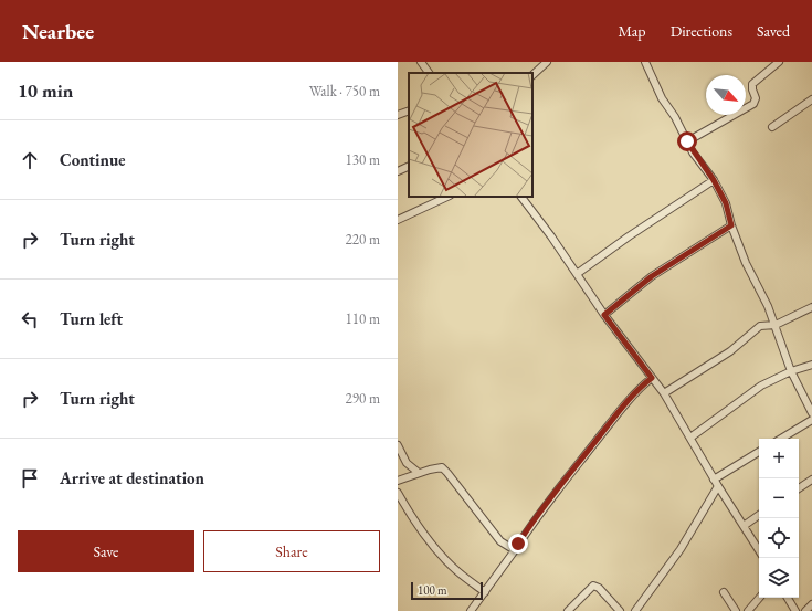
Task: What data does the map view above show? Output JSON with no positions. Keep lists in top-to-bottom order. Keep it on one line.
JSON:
{"scale_bar":"100 m","north":"bottom right","page":{"header":"Nearbee","nav":["Map","Directions","Saved"],"heading":["10 min","Walk · 750 m"],"list":[["Continue","130 m"],["Turn right","220 m"],["Turn left","110 m"],["Turn right","290 m"],"Arrive at destination"],"map_buttons":["+","−"],"buttons":["Save","Share"],"scale":"100 m"}}
